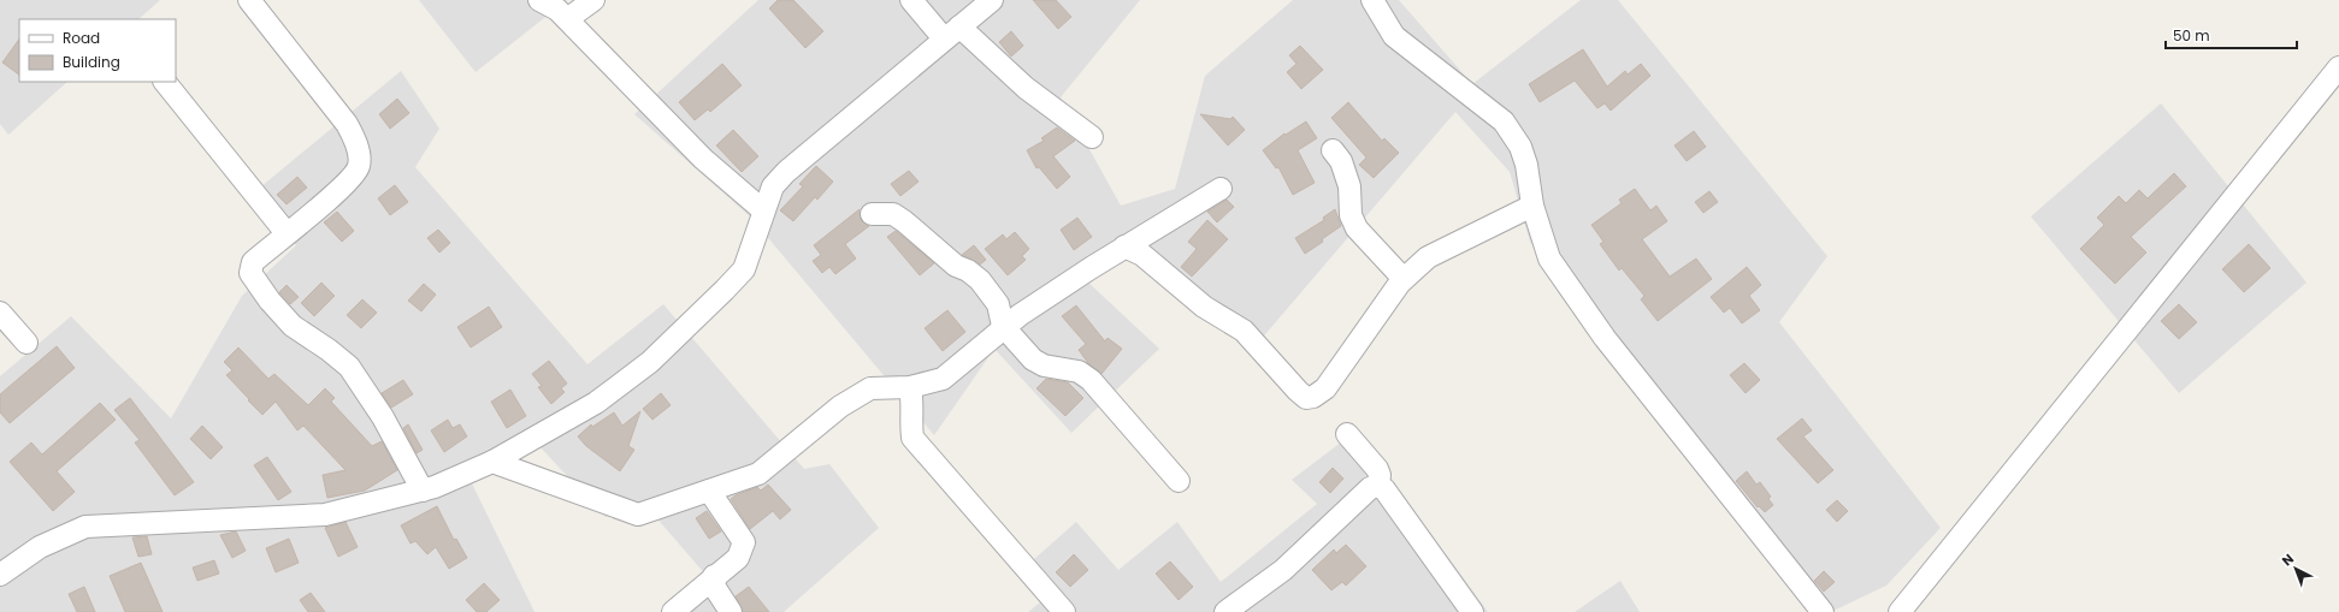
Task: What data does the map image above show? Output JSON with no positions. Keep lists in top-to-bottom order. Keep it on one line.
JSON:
{"legend":["Road","Building"],"scale_bar":"50 m","north":"top left"}
